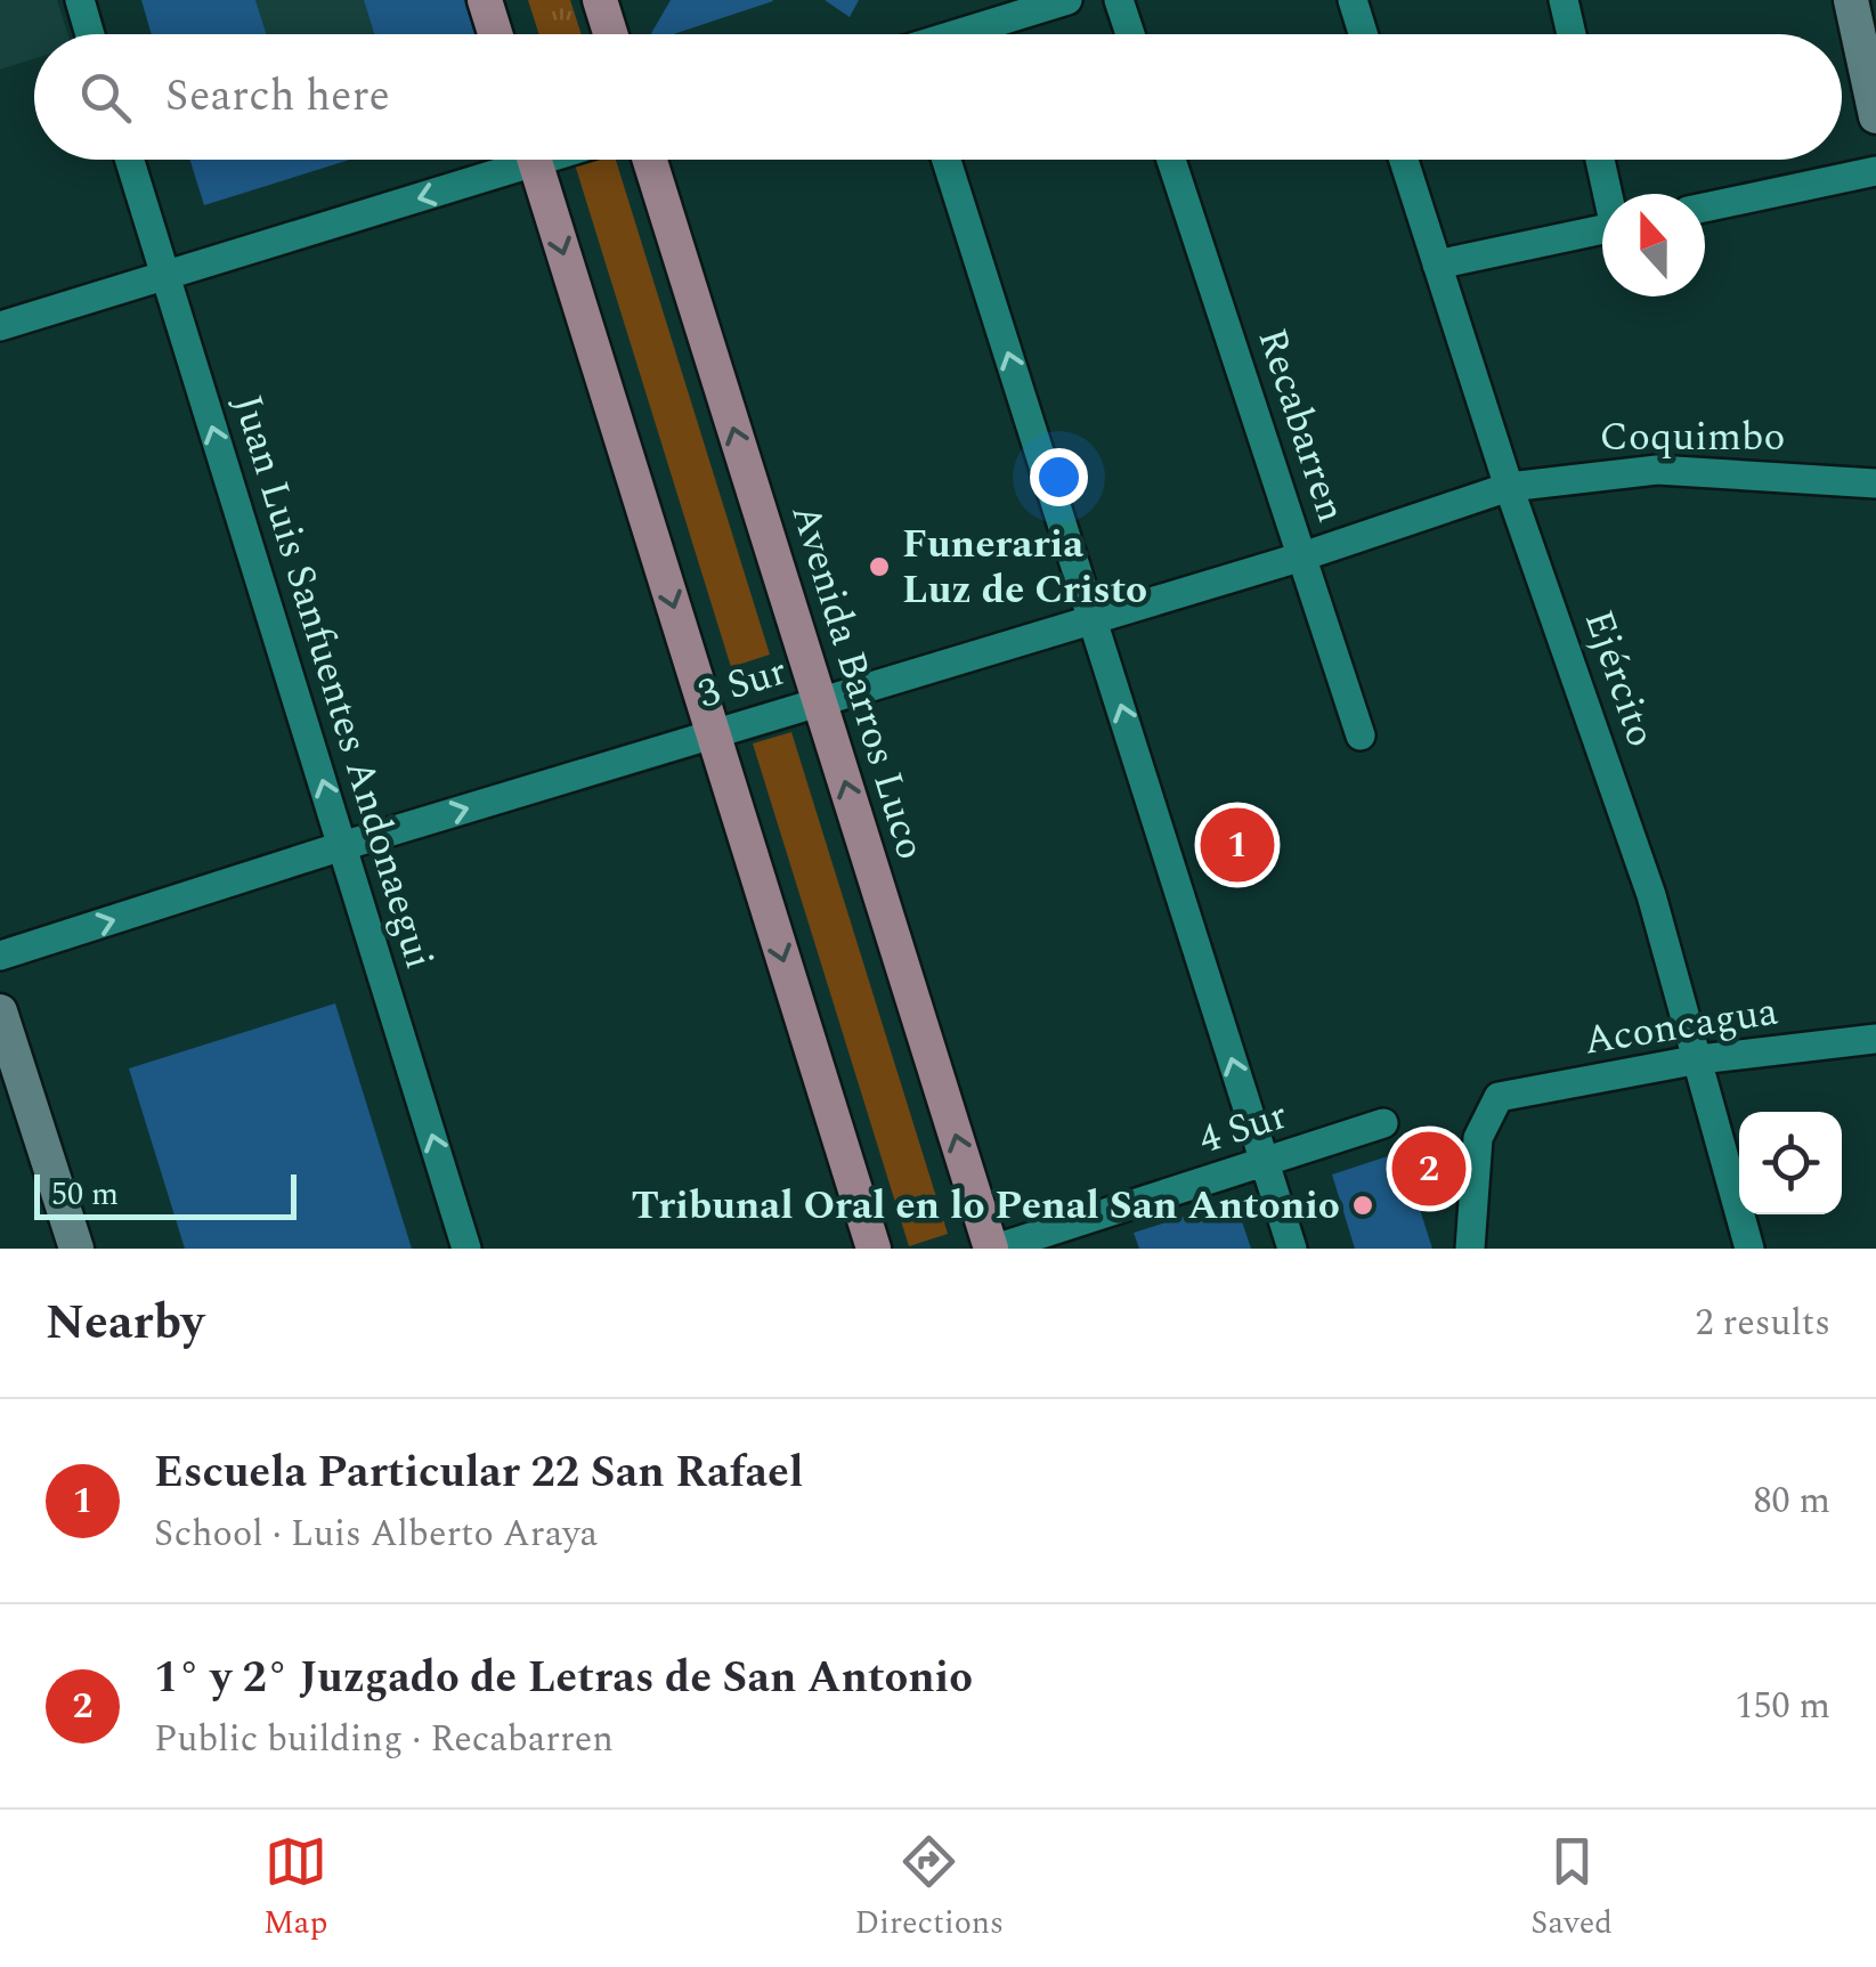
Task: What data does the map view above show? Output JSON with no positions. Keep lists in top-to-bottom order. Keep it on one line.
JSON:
{"streets":{"main road":["Avenida Barros Luco"],"street":["Recabarren","Coquimbo","Ejército","Juan Luis Sanfuentes Andonaegui","3 Sur","Aconcagua","4 Sur"]},"crossings":[["Recabarren","3 Sur"],["Coquimbo","Ejército"],["Coquimbo","3 Sur"],["Ejército","3 Sur"],["Ejército","Aconcagua"],["Juan Luis Sanfuentes Andonaegui","3 Sur"],["Avenida Barros Luco","3 Sur"],["Avenida Barros Luco","4 Sur"]],"one_way":["Juan Luis Sanfuentes Andonaegui","3 Sur"],"places":["Funeraria Luz de Cristo","Tribunal Oral en lo Penal San Antonio"],"scale_bar":"50 m","north":"top","page":{"search":"Search here","pins":["1","2"],"scale":"50 m","heading":["Nearby","2 results"],"list":[{"mark":"1","name":"Escuela Particular 22 San Rafael","note":"School · Luis Alberto Araya","value":"80 m"},{"mark":"2","name":"1° y 2° Juzgado de Letras de San Antonio","note":"Public building · Recabarren","value":"150 m"}],"nav":["Map","Directions","Saved"]}}
